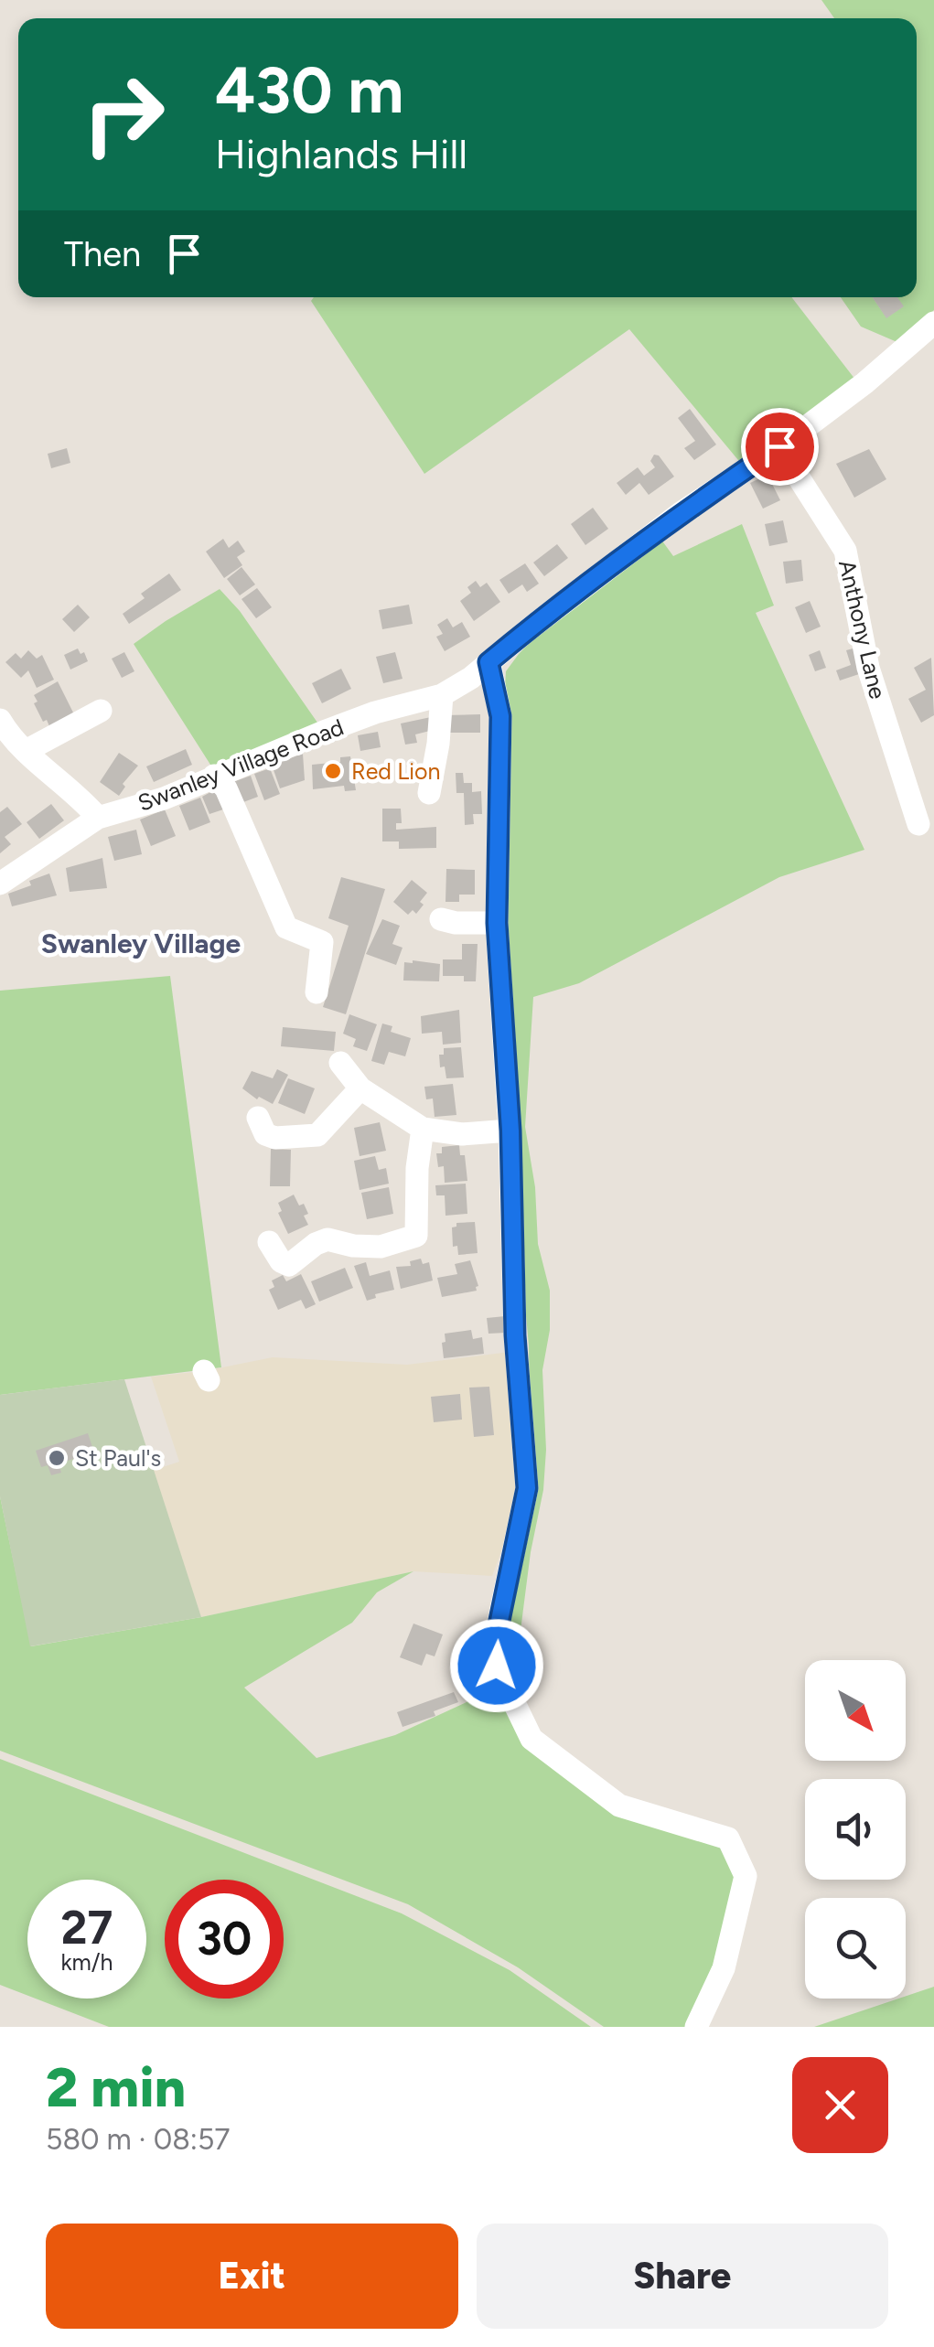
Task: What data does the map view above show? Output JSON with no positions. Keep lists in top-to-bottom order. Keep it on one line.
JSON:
{"streets":{"street":["Anthony Lane","Swanley Village Road"]},"crossings":[["Anthony Lane","Swanley Village Road"]],"districts":["Swanley Village"],"places":["Red Lion","St Paul's"],"north":"bottom right","page":{"turn":["430 m","Highlands Hill"],"then":"Then","speed":"27 km/h","limit":"30","heading":["2 min","580 m · 08:57"],"buttons":["Exit","Share"]}}
